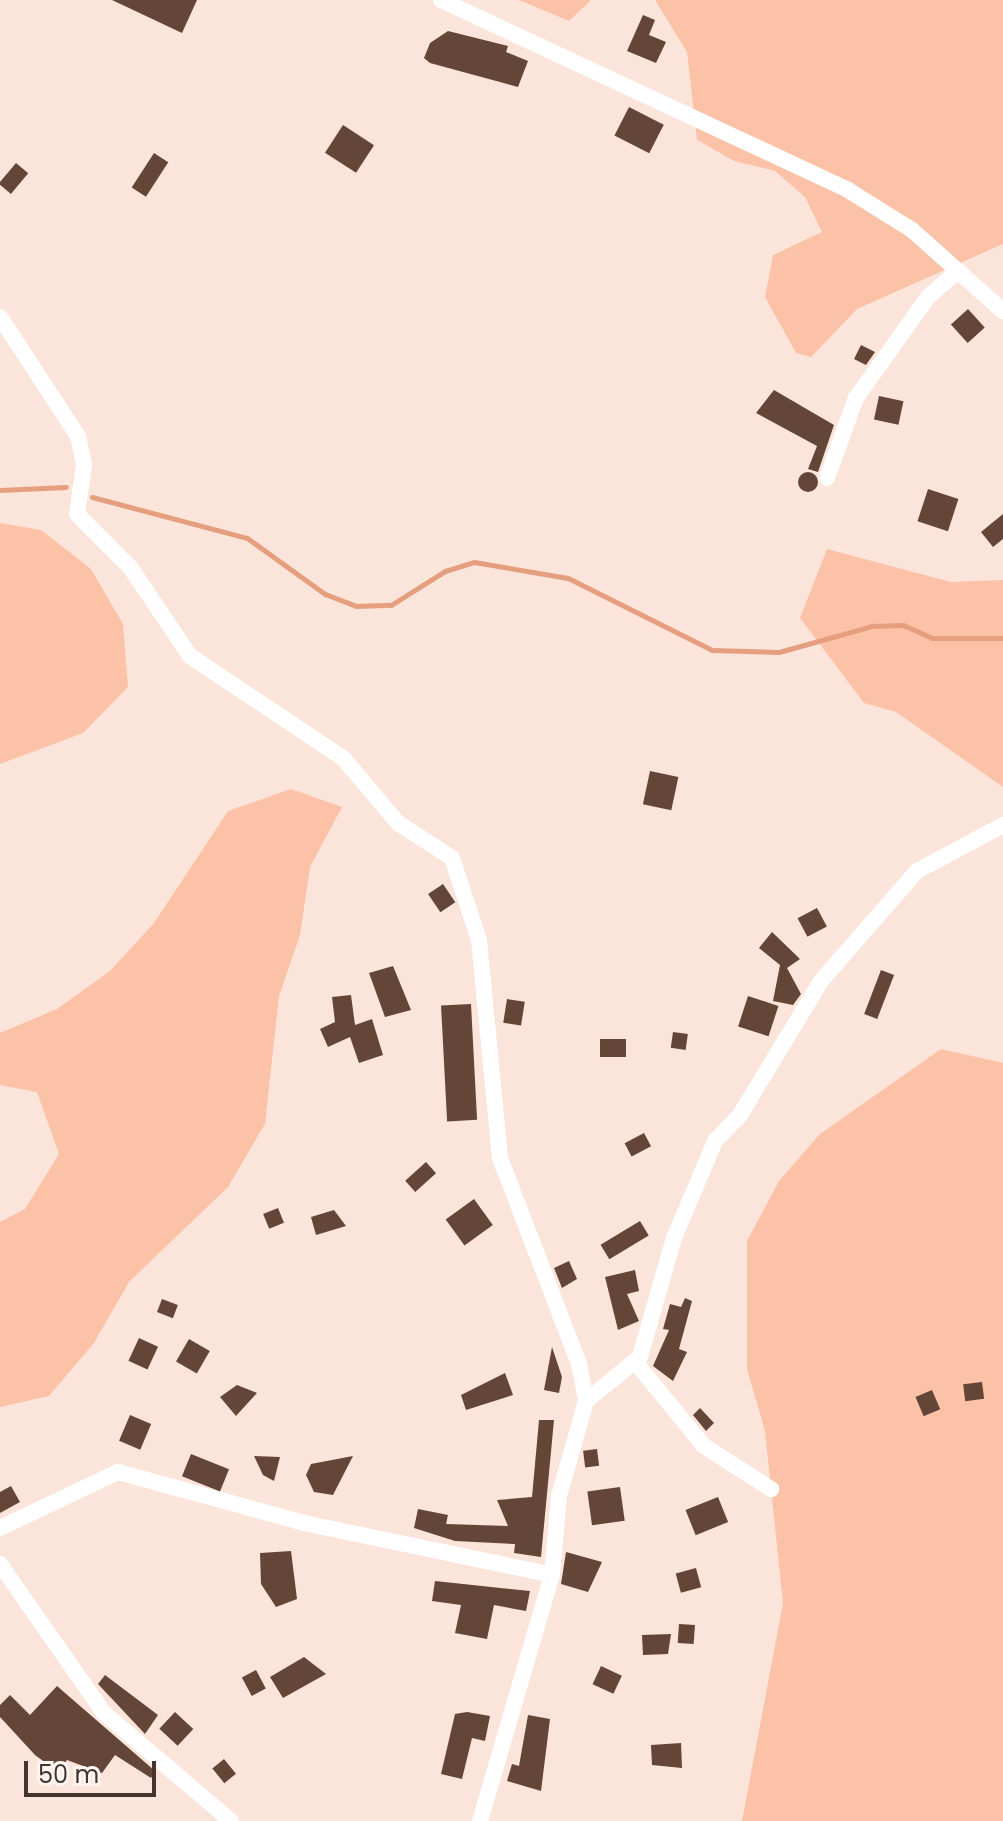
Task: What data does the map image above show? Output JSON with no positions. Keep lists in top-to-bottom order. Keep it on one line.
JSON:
{"scale_bar":"50 m"}
